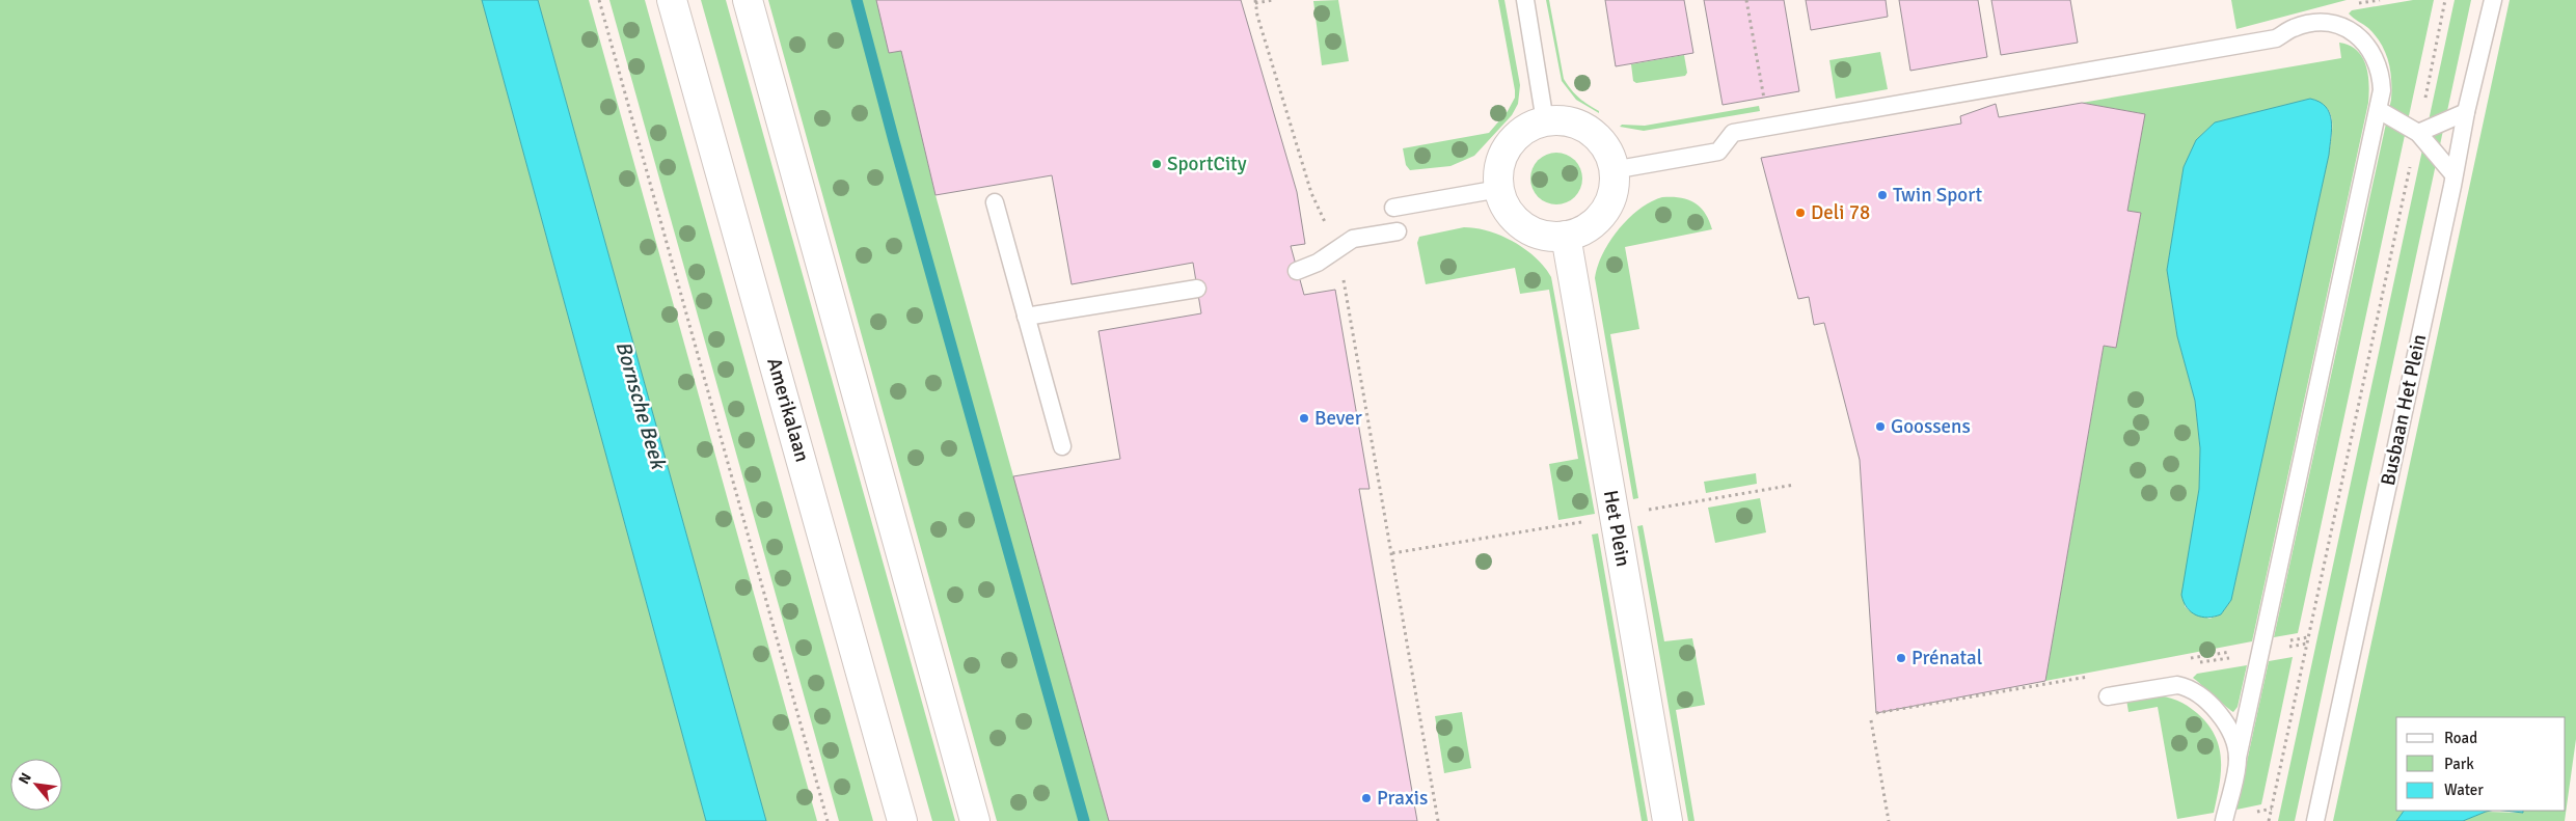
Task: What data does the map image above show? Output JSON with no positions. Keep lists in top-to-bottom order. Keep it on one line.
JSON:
{"streets":{"main road":["Amerikalaan","Het Plein"],"lane":["Busbaan Het Plein"]},"water":["Bornsche Beek"],"places":["SportCity","Twin Sport","Deli 78","Bever","Goossens","Prénatal","Praxis"],"legend":["Road","Park","Water"],"north":"top left"}
